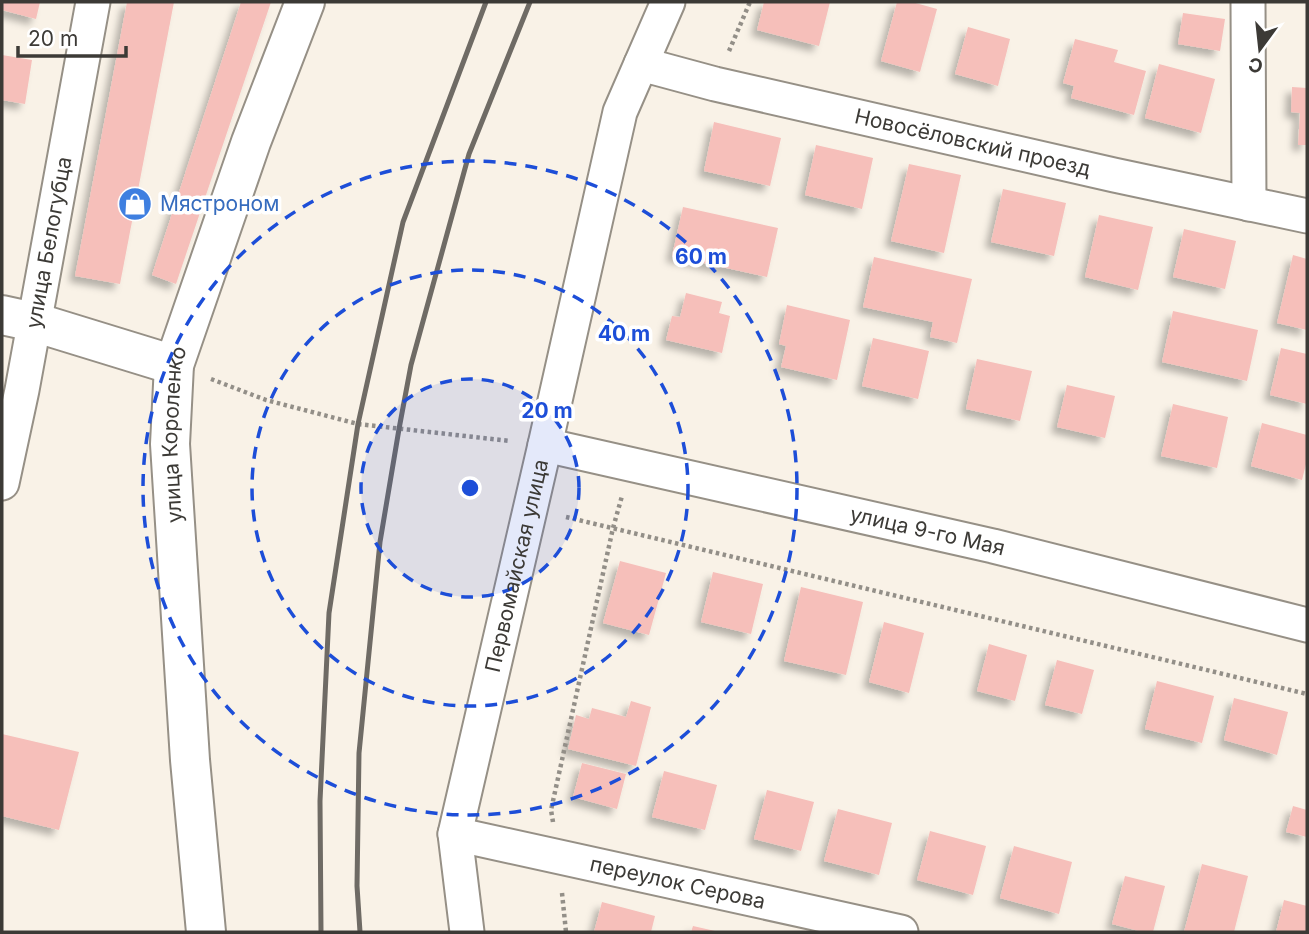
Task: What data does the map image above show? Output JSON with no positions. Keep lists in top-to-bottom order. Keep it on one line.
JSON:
{"streets":{"street":["Новосёловский проезд","улица Белогубца","улица Короленко","улица 9-го Мая","Первомайская улица","переулок Серова"]},"crossings":[["Новосёловский проезд","Первомайская улица"],["улица 9-го Мая","Первомайская улица"],["Первомайская улица","переулок Серова"]],"places":{"shop":["Мястроном"]},"scale_bar":"20 m","north":"bottom","rings":["60 m","40 m","20 m"]}
